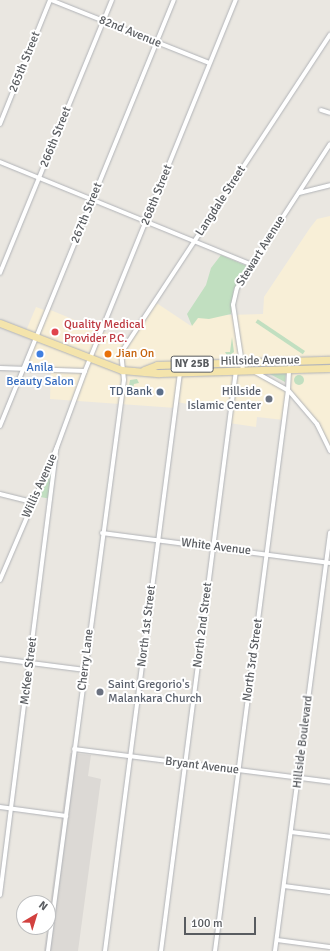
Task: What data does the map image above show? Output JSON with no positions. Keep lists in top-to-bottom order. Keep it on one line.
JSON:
{"streets":{"main road":["Hillside Avenue","NY 25B"],"street":["82nd Avenue","265th Street","266th Street","268th Street","Langdale Street","267th Street","Stewart Avenue","Willis Avenue","White Avenue","North 2nd Street","North 1st Street","Cherry Lane","North 3rd Street","McKee Street","Hillside Boulevard","Bryant Avenue"]},"crossings":[["82nd Avenue","265th Street"],["82nd Avenue","266th Street"],["82nd Avenue","268th Street"],["82nd Avenue","267th Street"],["268th Street","Hillside Avenue"],["268th Street","Willis Avenue"],["Langdale Street","Hillside Avenue"],["Langdale Street","Cherry Lane"],["267th Street","Hillside Avenue"],["Stewart Avenue","Hillside Avenue"],["Stewart Avenue","North 2nd Street"],["Hillside Avenue","North 2nd Street"],["Hillside Avenue","North 1st Street"],["Hillside Avenue","Cherry Lane"],["Hillside Avenue","North 3rd Street"],["Willis Avenue","McKee Street"],["White Avenue","North 2nd Street"],["White Avenue","North 1st Street"],["White Avenue","Cherry Lane"],["White Avenue","North 3rd Street"],["White Avenue","Hillside Boulevard"],["North 2nd Street","Bryant Avenue"],["North 1st Street","Bryant Avenue"],["Cherry Lane","Bryant Avenue"],["North 3rd Street","Bryant Avenue"],["Hillside Boulevard","Bryant Avenue"]],"places":["Quality Medical Provider P.C.","Anila Beauty Salon","Jian On","TD Bank","Hillside Islamic Center","Saint Gregorio's Malankara Church"],"scale_bar":"100 m","north":"top right"}
